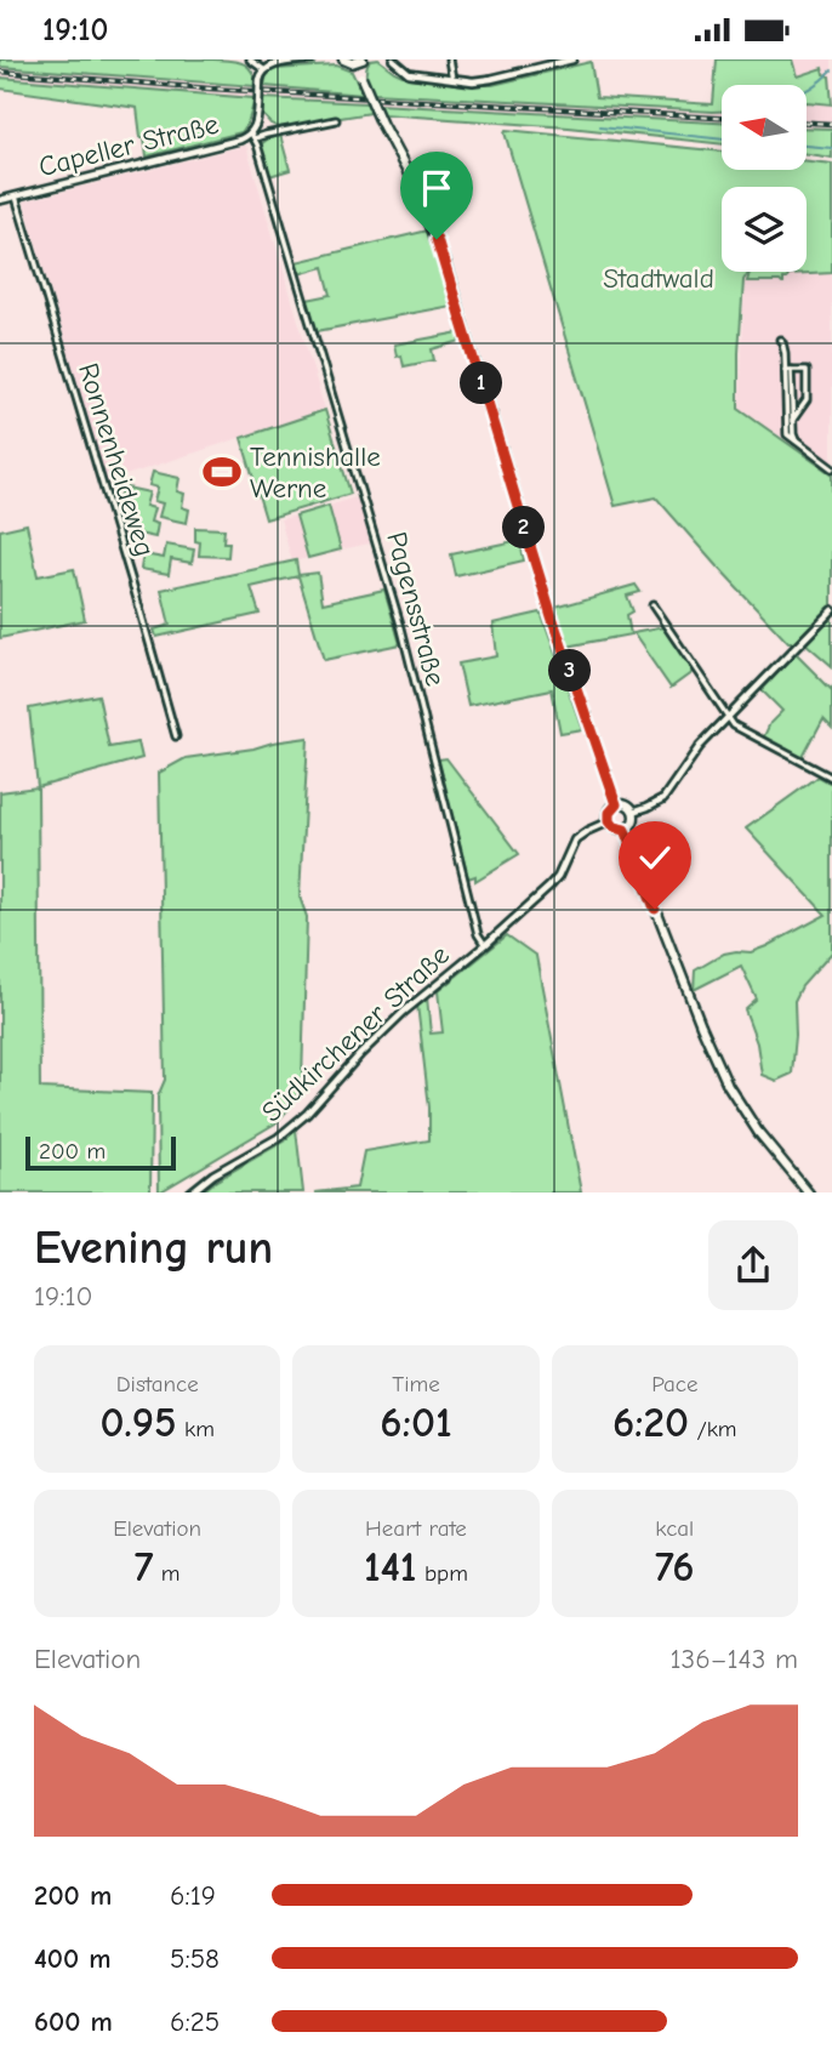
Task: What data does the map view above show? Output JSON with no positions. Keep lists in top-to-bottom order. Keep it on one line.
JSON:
{"streets":{"street":["Capeller Straße","Ronnenheideweg","Pagensstraße","Südkirchener Straße"]},"crossings":[["Capeller Straße","Ronnenheideweg"],["Capeller Straße","Pagensstraße"],["Pagensstraße","Südkirchener Straße"]],"parks":["Stadtwald"],"places":{"sports":["Tennishalle Werne"]},"scale_bar":"200 m","north":"left","page":{"status":"19:10","pins":["1","2","3"],"scale":"200 m","heading":["Evening run","19:10"],"stats":[["Distance","0.95 km"],["Time","6:01"],["Pace","6:20 /km"],["Elevation","7 m"],["Heart rate","141 bpm"],["kcal","76"]],"chart":["Elevation","136–143 m"],"list":[{"name":"200 m","note":"6:19"},{"name":"400 m","note":"5:58"},{"name":"600 m","note":"6:25"}]}}
